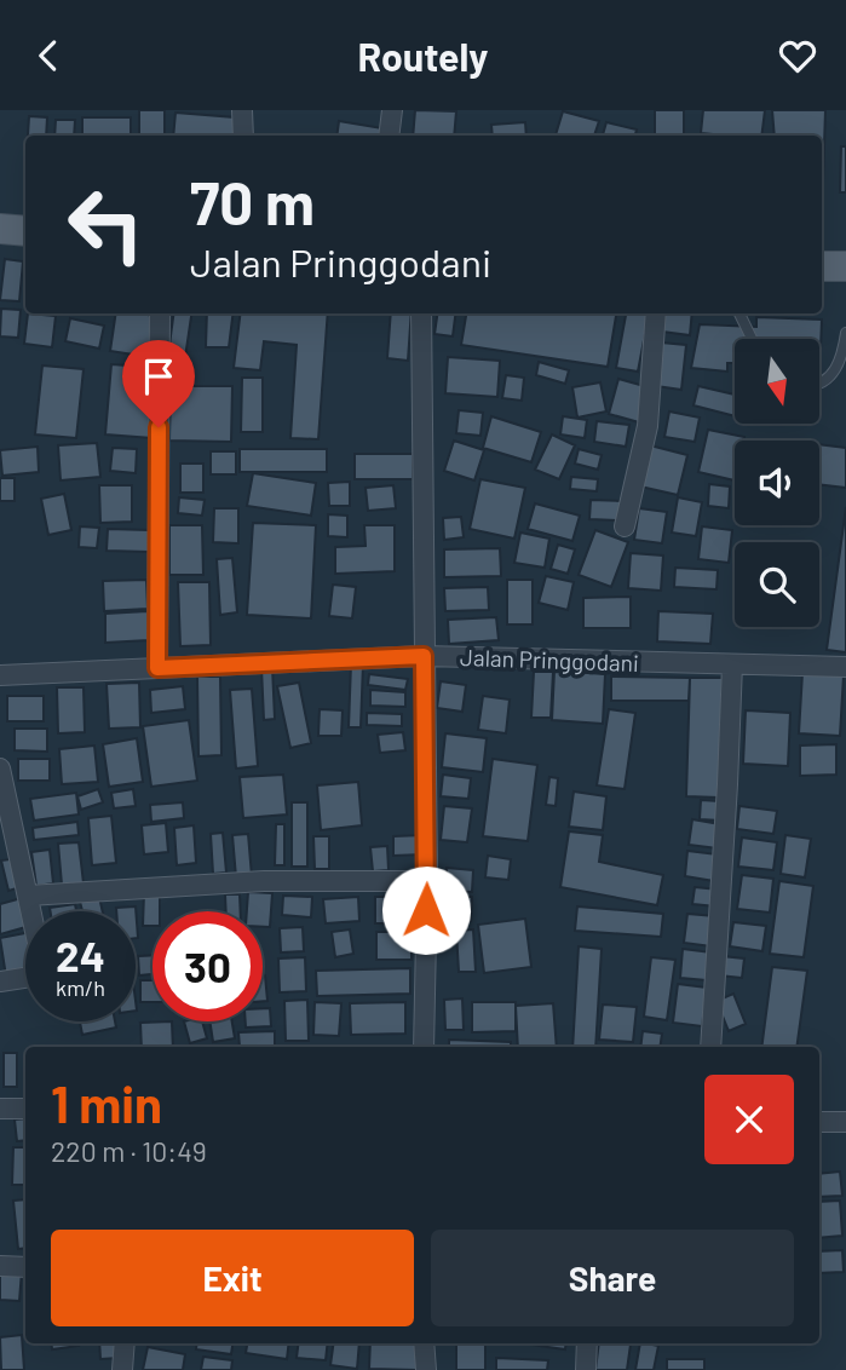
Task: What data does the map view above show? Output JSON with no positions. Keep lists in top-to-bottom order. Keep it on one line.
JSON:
{"streets":{"street":["Jalan Pringgodani"]},"north":"bottom","page":{"header":"Routely","turn":["70 m","Jalan Pringgodani"],"speed":"24 km/h","limit":"30","heading":["1 min","220 m · 10:49"],"buttons":["Exit","Share"]}}
